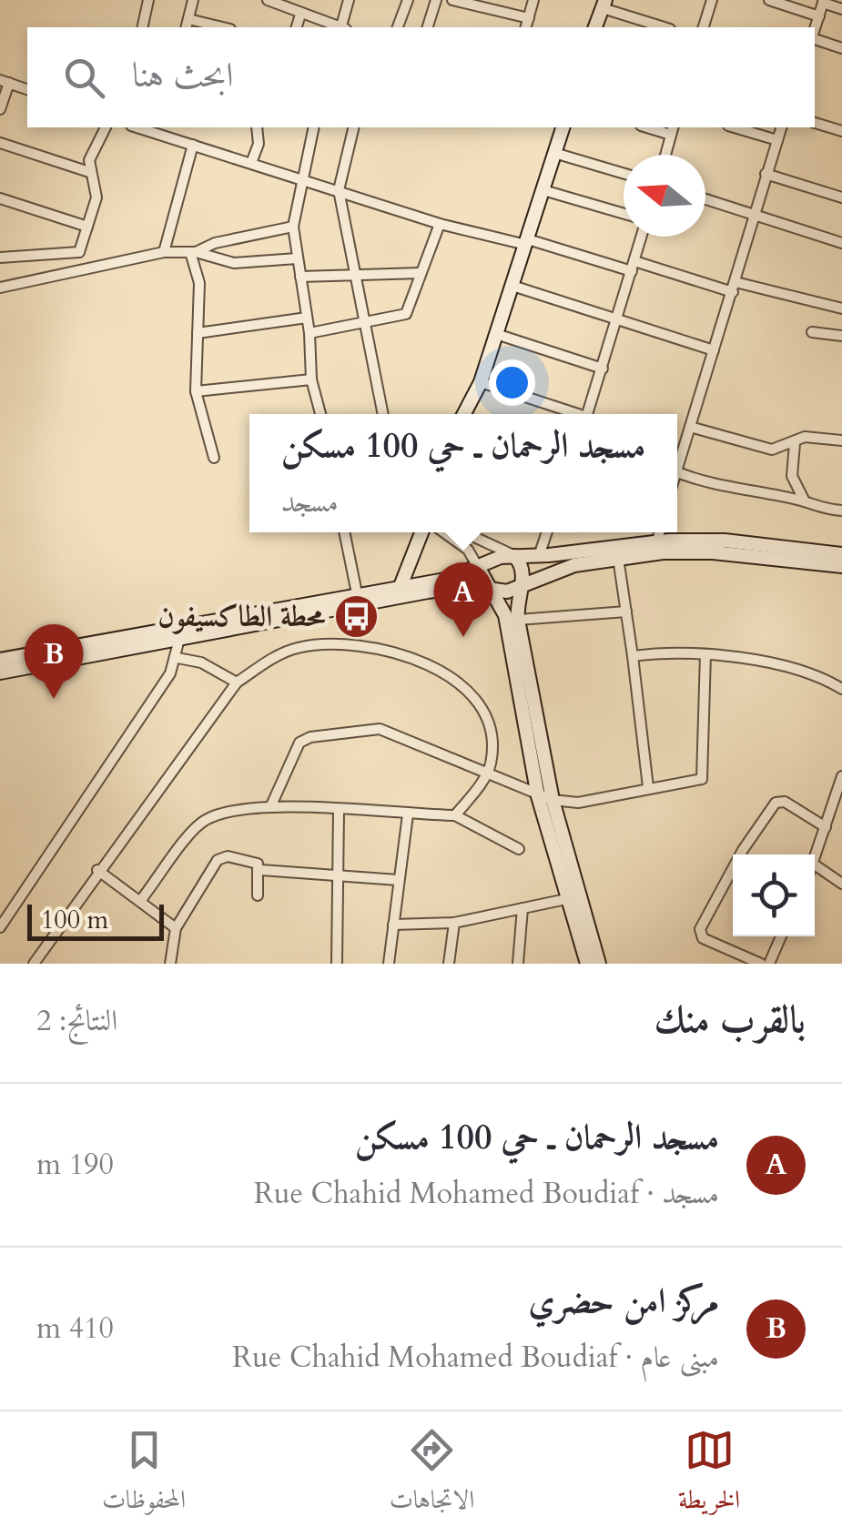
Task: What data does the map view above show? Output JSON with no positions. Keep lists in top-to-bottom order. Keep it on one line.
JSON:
{"places":{"bus stop":["محطة الطاكسيفون"]},"scale_bar":"100 m","north":"left","page":{"search":"ابحث هنا","popup":["مسجد الرحمان ـ حي 100 مسكن","مسجد"],"pins":["A","B"],"scale":"100 m","heading":["بالقرب منك","النتائج: 2"],"list":[{"mark":"A","name":"مسجد الرحمان ـ حي 100 مسكن","note":"مسجد · Rue Chahid Mohamed Boudiaf","value":"190 m"},{"mark":"B","name":"مركز امن حضري","note":"مبنى عام · Rue Chahid Mohamed Boudiaf","value":"410 m"}],"nav":["الخريطة","الاتجاهات","المحفوظات"]}}
